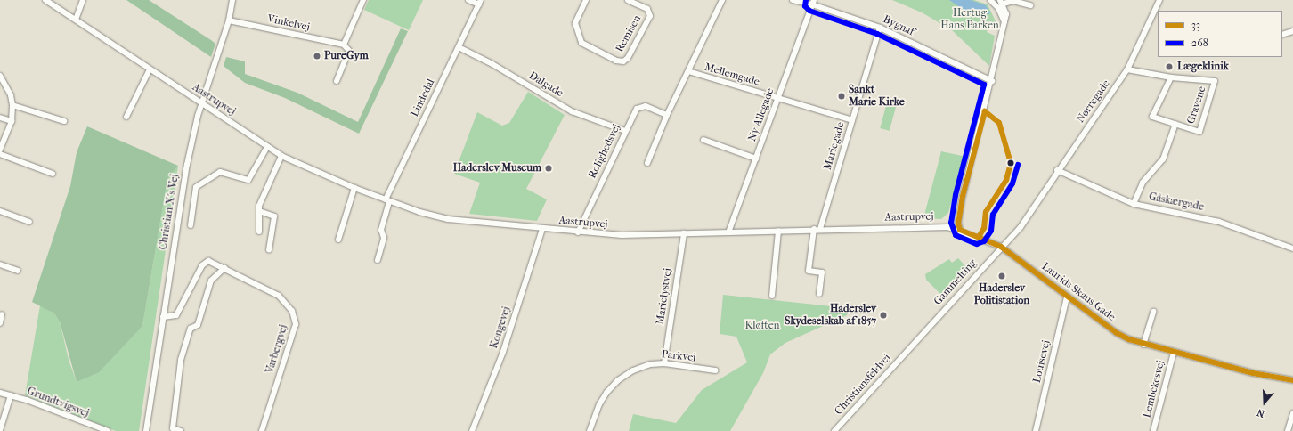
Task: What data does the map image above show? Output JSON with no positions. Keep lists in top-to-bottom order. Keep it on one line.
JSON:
{"streets":{"street":["Vinkelvej","Bygnaf","Remisen","Mellemgade","Dalgade","Lindedal","Aastrupvej","Nørregade","Gravene","Ny Allegade","Mariegade","Rolighedsvej","Gåskærgade","Christian X's Vej","Gammelting","Laurids Skaus Gade","Marielystvej","Kongevej","Varbergvej","Parkvej","Louisevej","Christiansfeldvej","Lembckesvej","Grundtvigsvej"]},"crossings":[["Vinkelvej","Christian X's Vej"],["Bygnaf","Ny Allegade"],["Bygnaf","Mariegade"],["Mellemgade","Ny Allegade"],["Mellemgade","Mariegade"],["Dalgade","Lindedal"],["Dalgade","Rolighedsvej"],["Lindedal","Aastrupvej"],["Aastrupvej","Ny Allegade"],["Aastrupvej","Mariegade"],["Aastrupvej","Rolighedsvej"],["Aastrupvej","Christian X's Vej"],["Aastrupvej","Gammelting"],["Aastrupvej","Laurids Skaus Gade"],["Aastrupvej","Marielystvej"],["Aastrupvej","Kongevej"],["Nørregade","Gravene"],["Nørregade","Gåskærgade"],["Nørregade","Gammelting"],["Christian X's Vej","Varbergvej"],["Gammelting","Laurids Skaus Gade"],["Gammelting","Christiansfeldvej"],["Laurids Skaus Gade","Louisevej"],["Laurids Skaus Gade","Lembckesvej"],["Marielystvej","Parkvej"]],"parks":["Hertug Hans Parken","Kløften"],"places":["PureGym","Lægeklinik","Sankt Marie Kirke","Haderslev Museum","Haderslev Politistation","Haderslev Skydeselskab af 1857"],"lines":["transit line 268","transit line 33"],"legend":["33","268"],"north":"bottom"}
